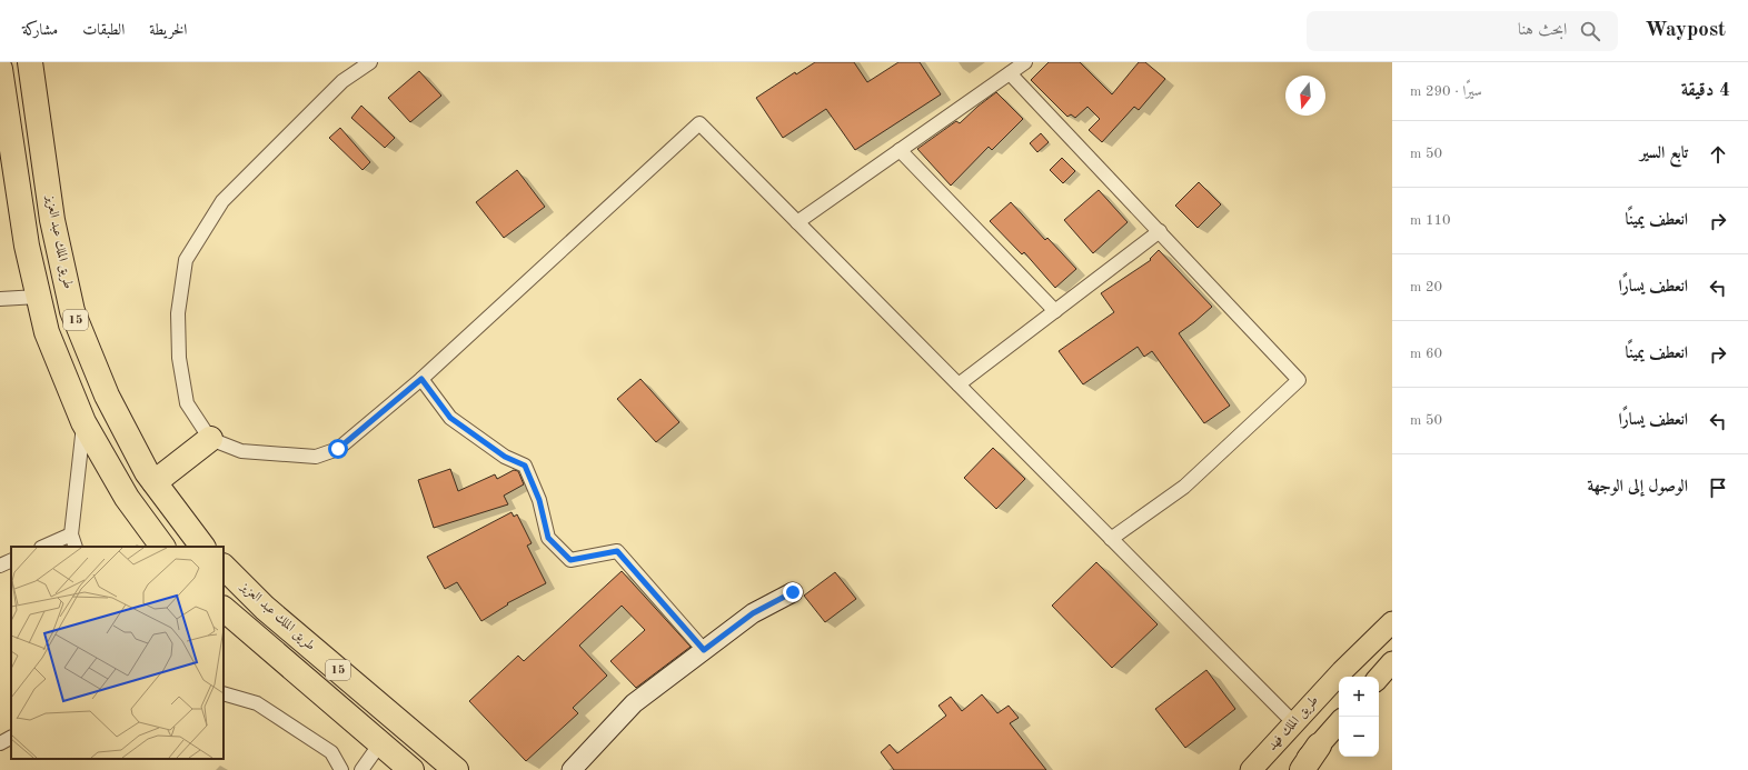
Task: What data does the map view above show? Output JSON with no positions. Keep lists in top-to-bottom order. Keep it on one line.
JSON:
{"streets":{"highway":["طريق الملك عبد العزيز","15"],"main road":["طريق الملك فهد"]},"north":"bottom","page":{"header":"Waypost","search":"ابحث هنا","nav":["الخريطة","الطبقات","مشاركة"],"heading":["4 دقيقة","سيرًا · 290 m"],"list":[["تابع السير","50 m"],["انعطف يمينًا","110 m"],["انعطف يسارًا","20 m"],["انعطف يمينًا","60 m"],["انعطف يسارًا","50 m"],"الوصول إلى الوجهة"],"map_buttons":["+","−"]}}
